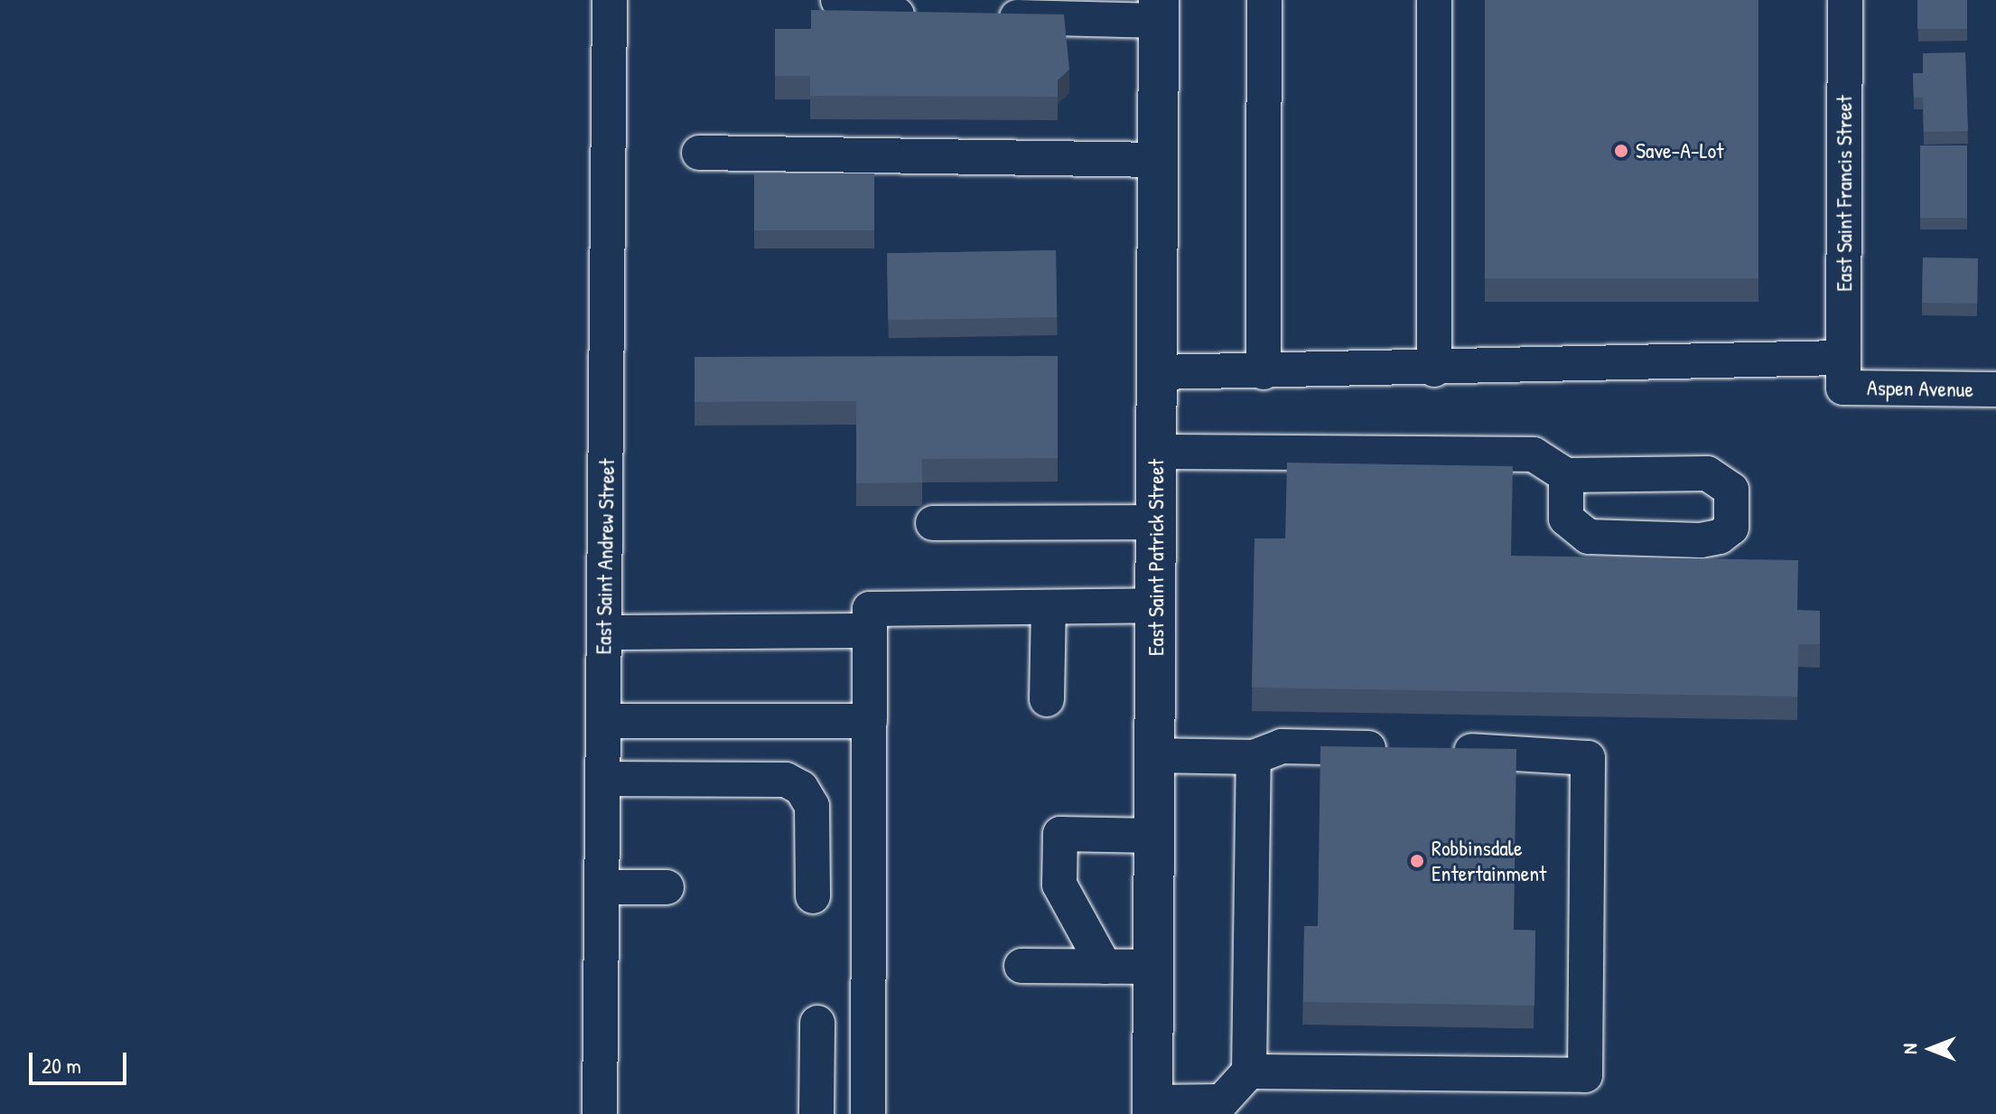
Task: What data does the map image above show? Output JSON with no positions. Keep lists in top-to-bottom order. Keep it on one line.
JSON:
{"streets":{"main road":["East Saint Patrick Street"],"street":["East Saint Francis Street","Aspen Avenue","East Saint Andrew Street"]},"crossings":[["East Saint Francis Street","Aspen Avenue"],["Aspen Avenue","East Saint Patrick Street"]],"places":["Save-A-Lot","Robbinsdale Entertainment"],"scale_bar":"20 m","north":"left"}
